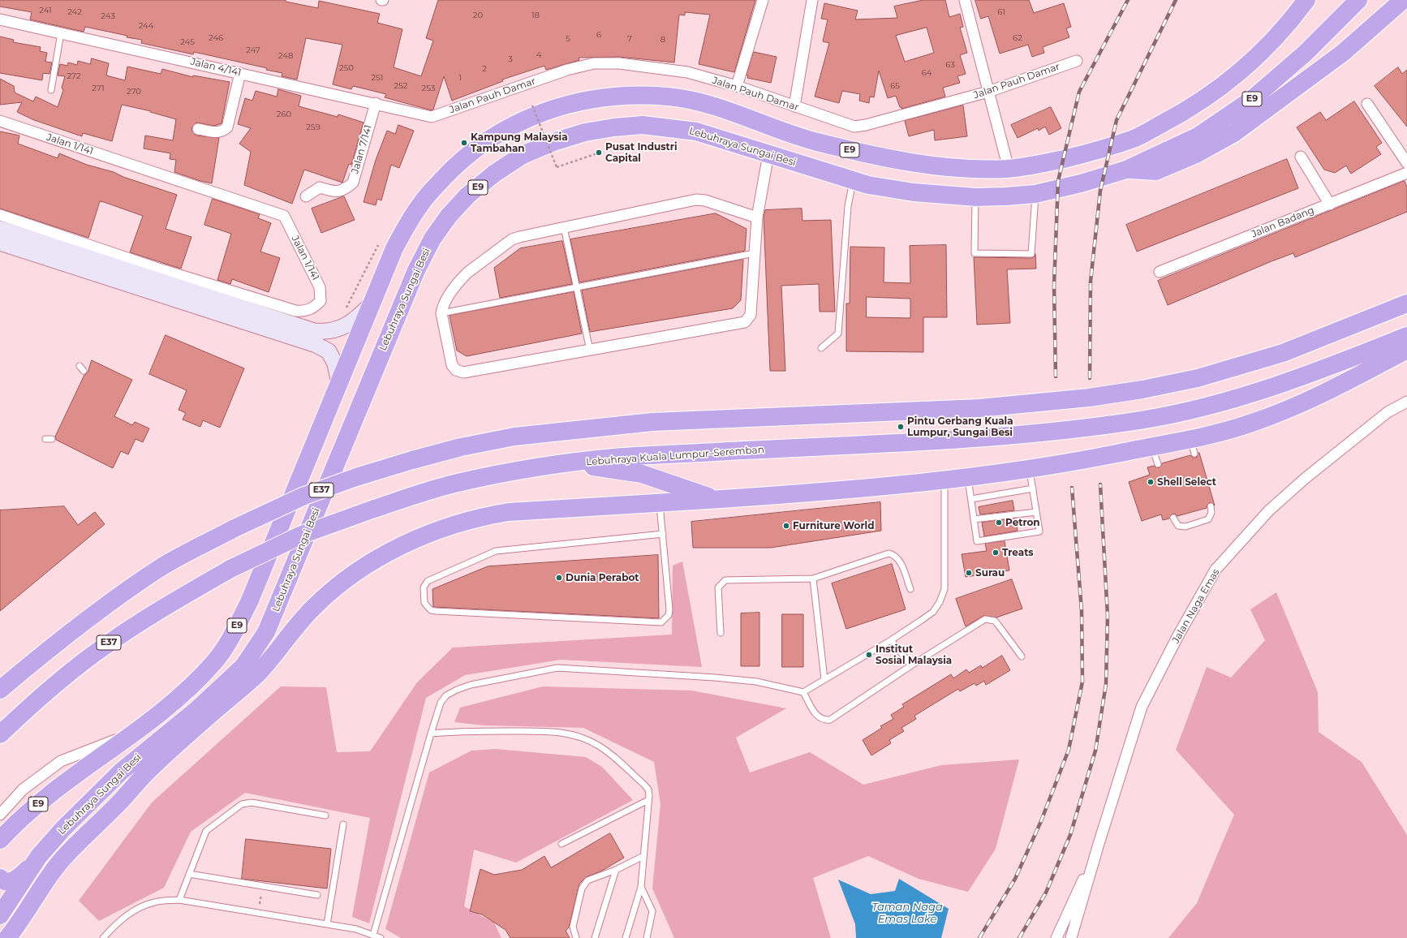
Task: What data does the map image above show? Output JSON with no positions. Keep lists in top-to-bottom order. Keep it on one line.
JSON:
{"streets":{"highway":["E9","Lebuhraya Sungai Besi","Lebuhraya Kuala Lumpur–Seremban","E37"],"street":["Jalan 4/141","Jalan Pauh Damar","Jalan 1/141","Jalan 7/141","Jalan Badang","Jalan Naga Emas"]},"crossings":[["Jalan 4/141","Jalan Pauh Damar"],["Jalan 4/141","Jalan 7/141"]],"water":["Taman Naga Emas Lake"],"places":["Kampung Malaysia Tambahan","Pusat Industri Capital","Pintu Gerbang Kuala Lumpur, Sungai Besi","Shell Select","Petron","Furniture World","Treats","Surau","Dunia Perabot","Institut Sosial Malaysia"],"house_numbers":["241","242","61","20","18","243","244","6","246","62","5","7","8","245","247","4","248","3","63","250","2","64","272","251","1","252","65","271","253","270","260","259"]}
